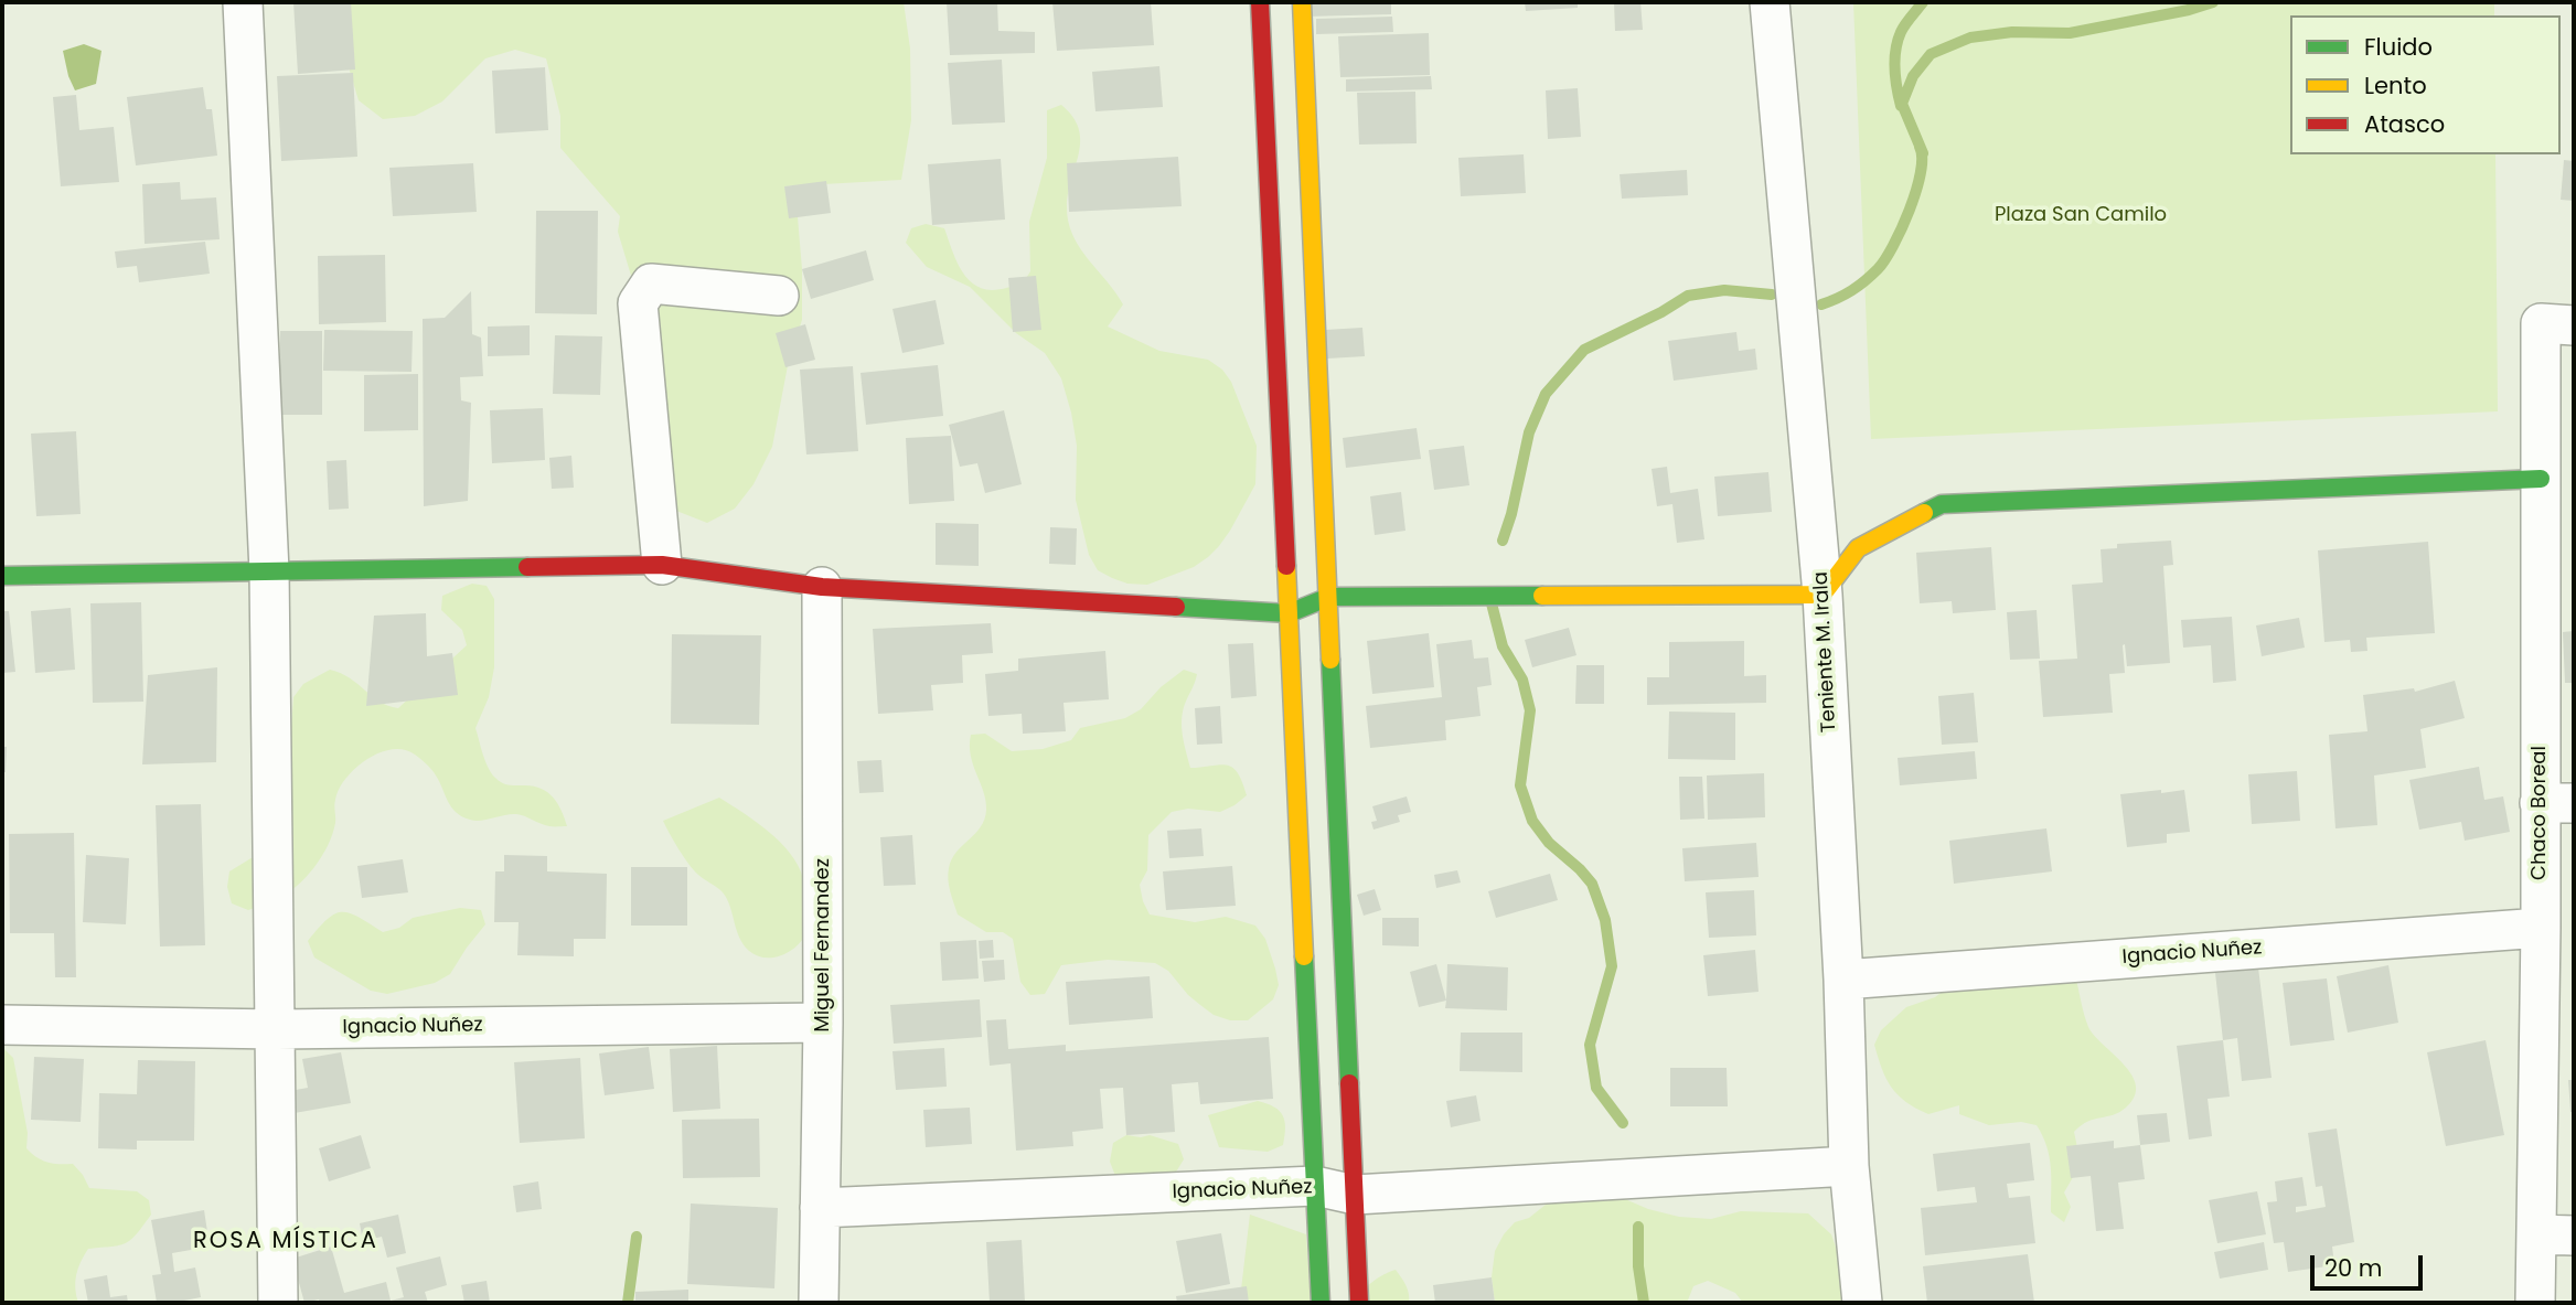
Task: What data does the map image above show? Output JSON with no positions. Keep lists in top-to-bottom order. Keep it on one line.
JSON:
{"streets":{"street":["Teniente M. Irala","Chaco Boreal","Miguel Fernandez","Ignacio Nuñez"]},"crossings":[["Teniente M. Irala","Ignacio Nuñez"],["Chaco Boreal","Ignacio Nuñez"],["Miguel Fernandez","Ignacio Nuñez"]],"districts":["ROSA MÍSTICA"],"parks":["Plaza San Camilo"],"legend":["Fluido","Lento","Atasco"],"scale_bar":"20 m"}
